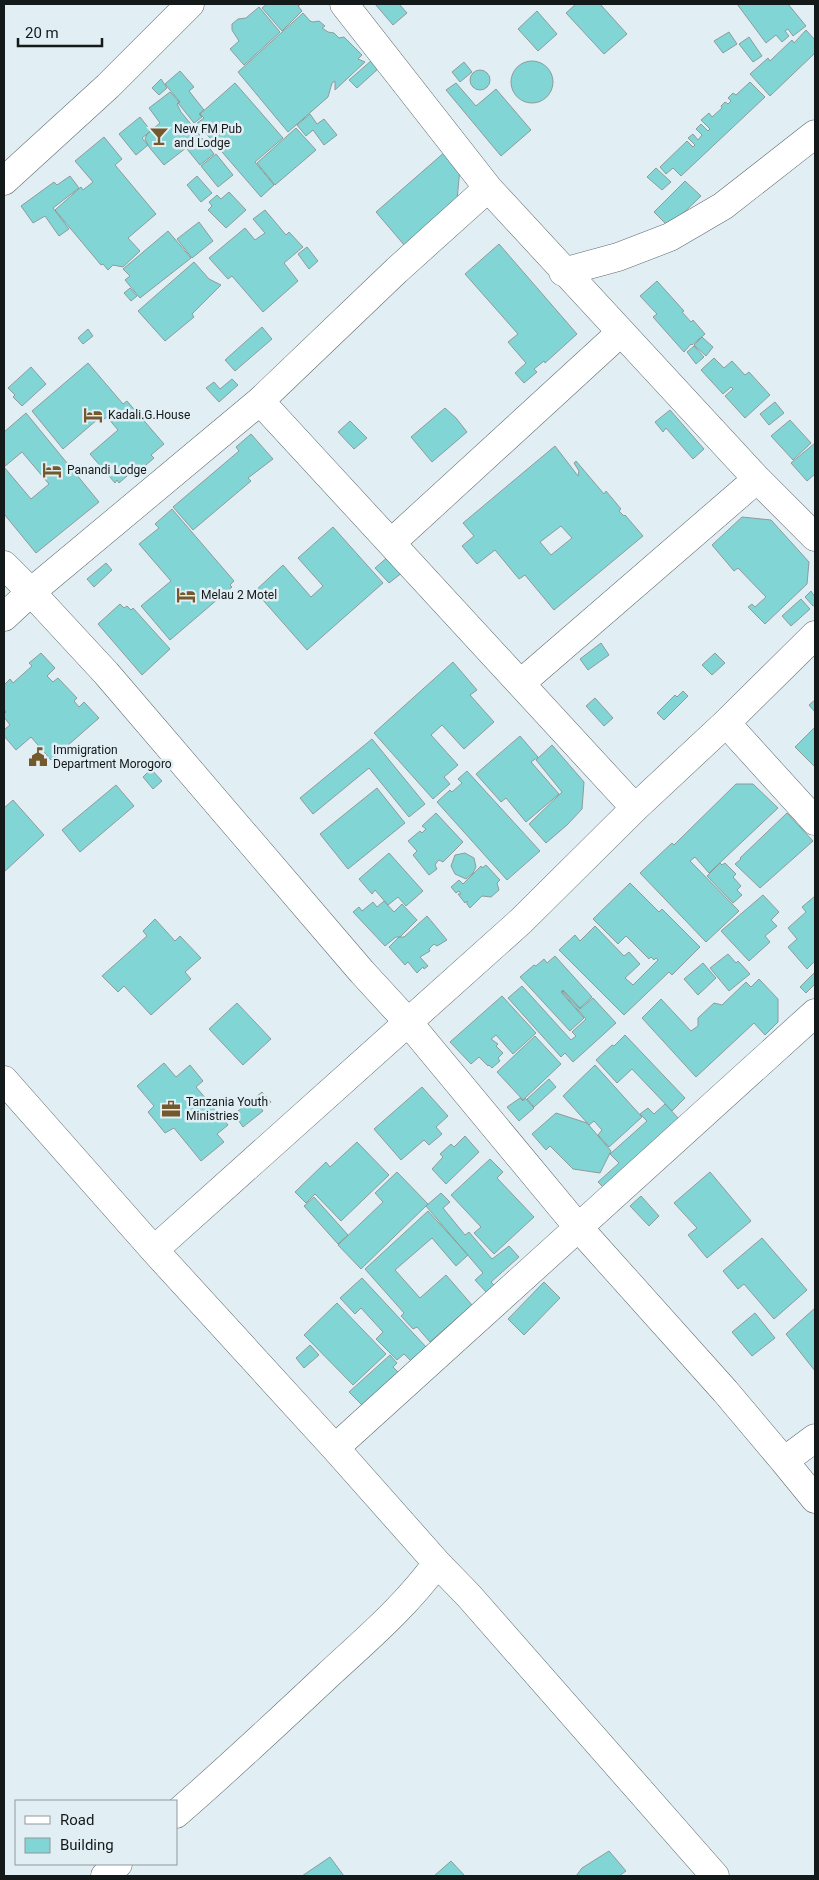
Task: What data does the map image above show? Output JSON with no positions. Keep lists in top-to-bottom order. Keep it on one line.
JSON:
{"places":{"bar":["New FM Pub and Lodge"],"hotel":["Kadali.G.House","Panandi Lodge","Melau 2 Motel"],"public building":["Immigration Department Morogoro"],"office":["Tanzania Youth Ministries"]},"legend":["Road","Building"],"scale_bar":"20 m"}
